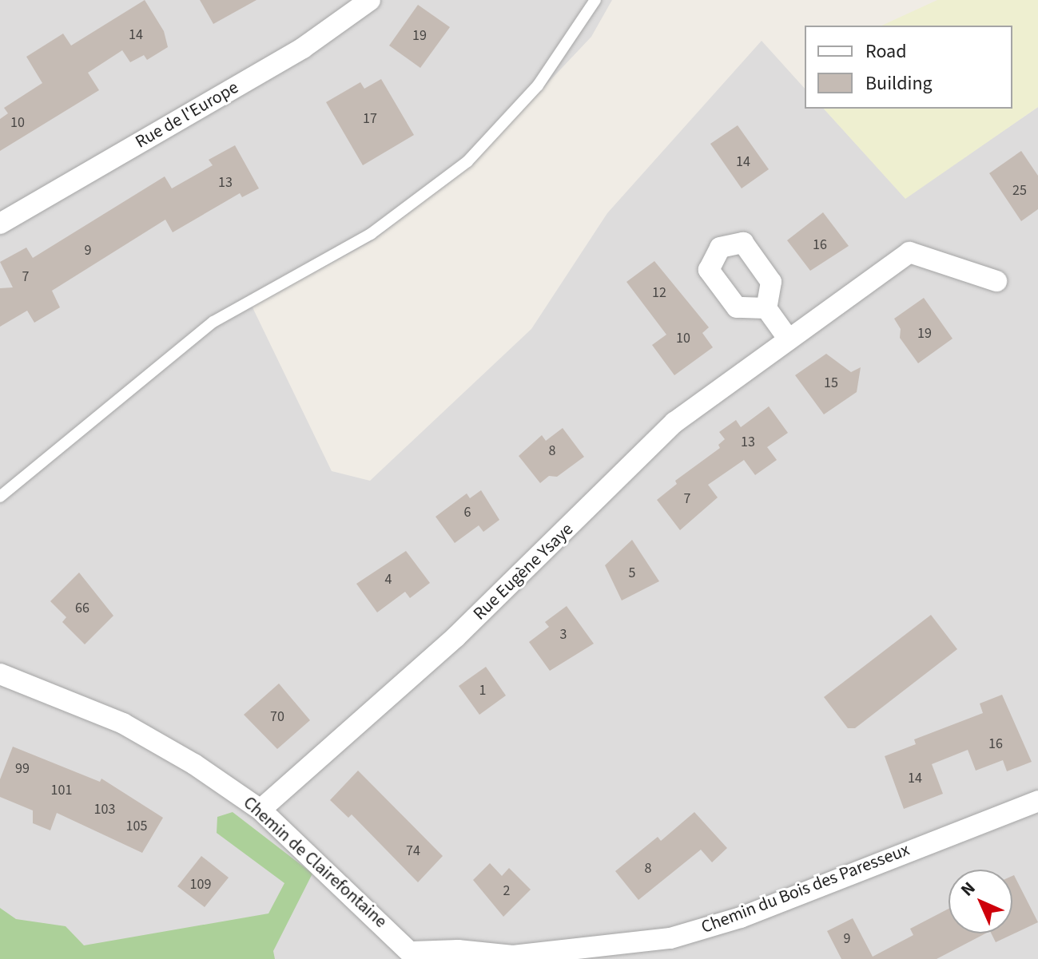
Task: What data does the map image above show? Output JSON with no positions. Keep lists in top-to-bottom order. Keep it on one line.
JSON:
{"streets":{"street":["Rue de l'Europe","Rue Eugène Ysaye","Chemin de Clairefontaine","Chemin du Bois des Paresseux"]},"crossings":[["Rue Eugène Ysaye","Chemin de Clairefontaine"],["Chemin de Clairefontaine","Chemin du Bois des Paresseux"]],"house_numbers":["14","19","17","10","14","13","25","16","9","7","12","19","10","15","13","8","7","6","5","4","66","3","1","70","16","99","14","101","103","105","74","8","109","2","9"],"legend":["Road","Building"],"north":"top left"}
